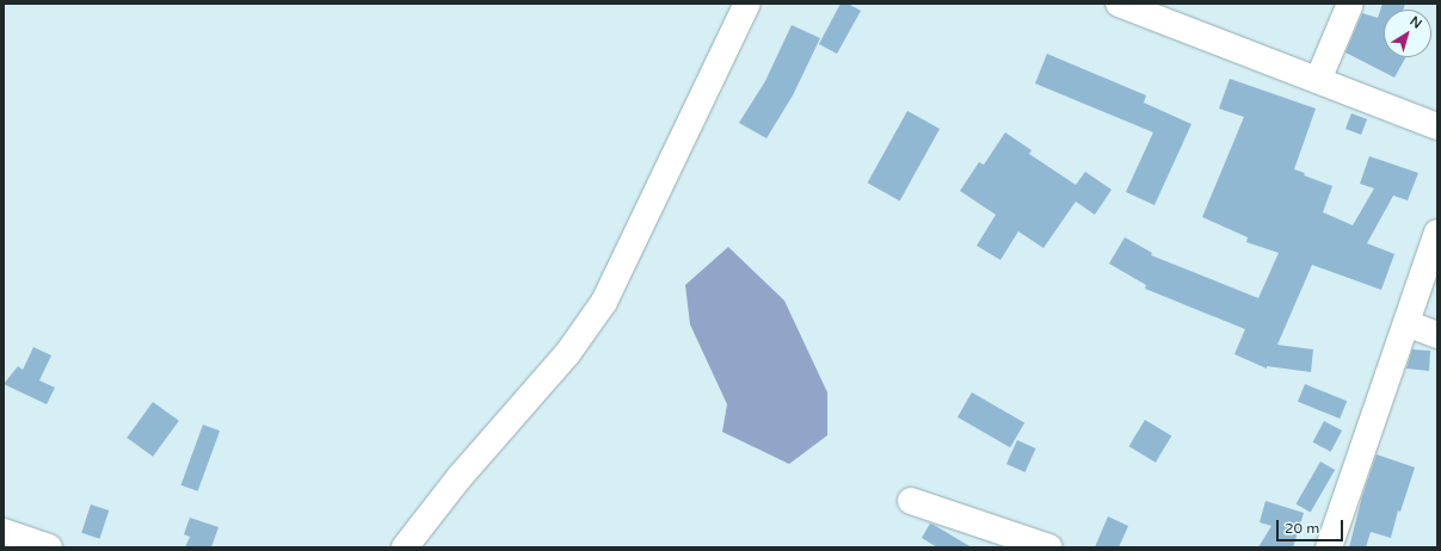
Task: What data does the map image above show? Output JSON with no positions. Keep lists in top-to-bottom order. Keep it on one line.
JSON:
{"scale_bar":"20 m","north":"top right"}
